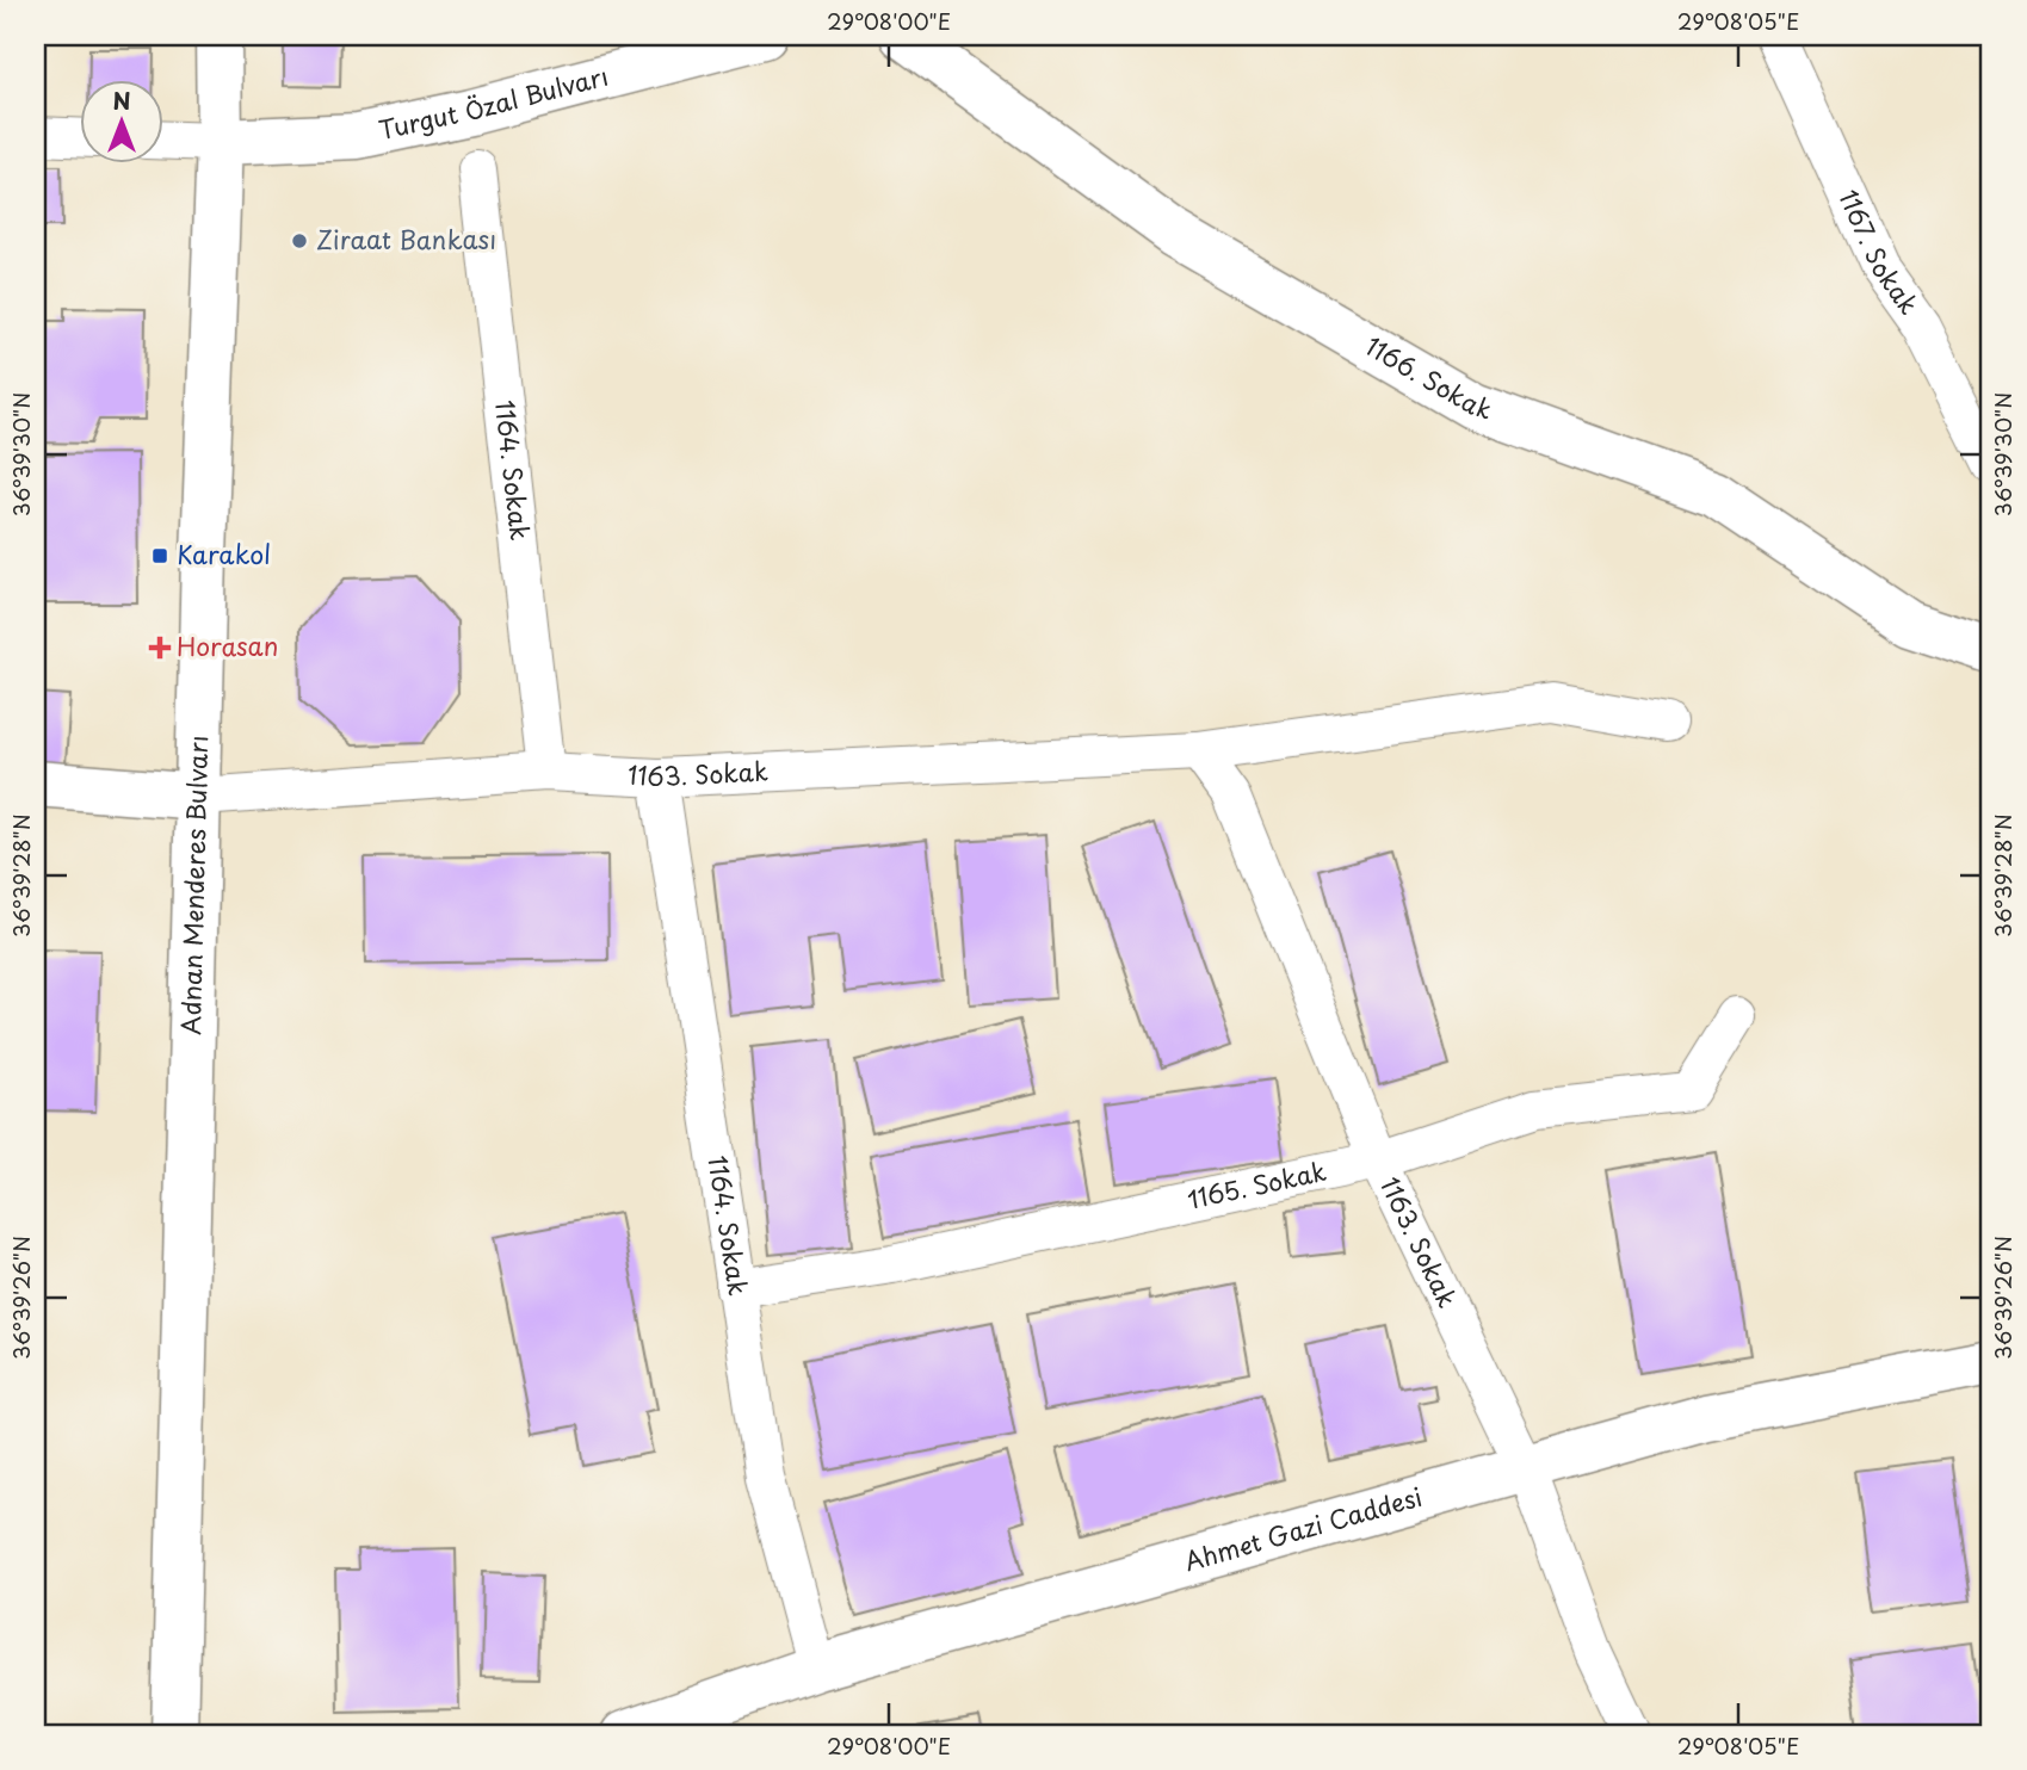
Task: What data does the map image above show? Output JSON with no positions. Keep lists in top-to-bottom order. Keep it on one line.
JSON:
{"streets":{"street":["Turgut Özal Bulvarı","1167. Sokak","1166. Sokak","1164. Sokak","1163. Sokak","Adnan Menderes Bulvarı","1165. Sokak","Ahmet Gazi Caddesi"]},"crossings":[["Turgut Özal Bulvarı","Adnan Menderes Bulvarı"],["1164. Sokak","1163. Sokak"],["1164. Sokak","1165. Sokak"],["1164. Sokak","Ahmet Gazi Caddesi"],["1163. Sokak","Adnan Menderes Bulvarı"],["1163. Sokak","1165. Sokak"],["1163. Sokak","Ahmet Gazi Caddesi"]],"places":{"other":["Ziraat Bankası"],"transit":["Karakol"],"health":["Horasan"]},"north":"top","coordinates":["29°08'00\"E","29°08'05\"E","36°39'30\"N","36°39'28\"N","36°39'26\"N"]}
